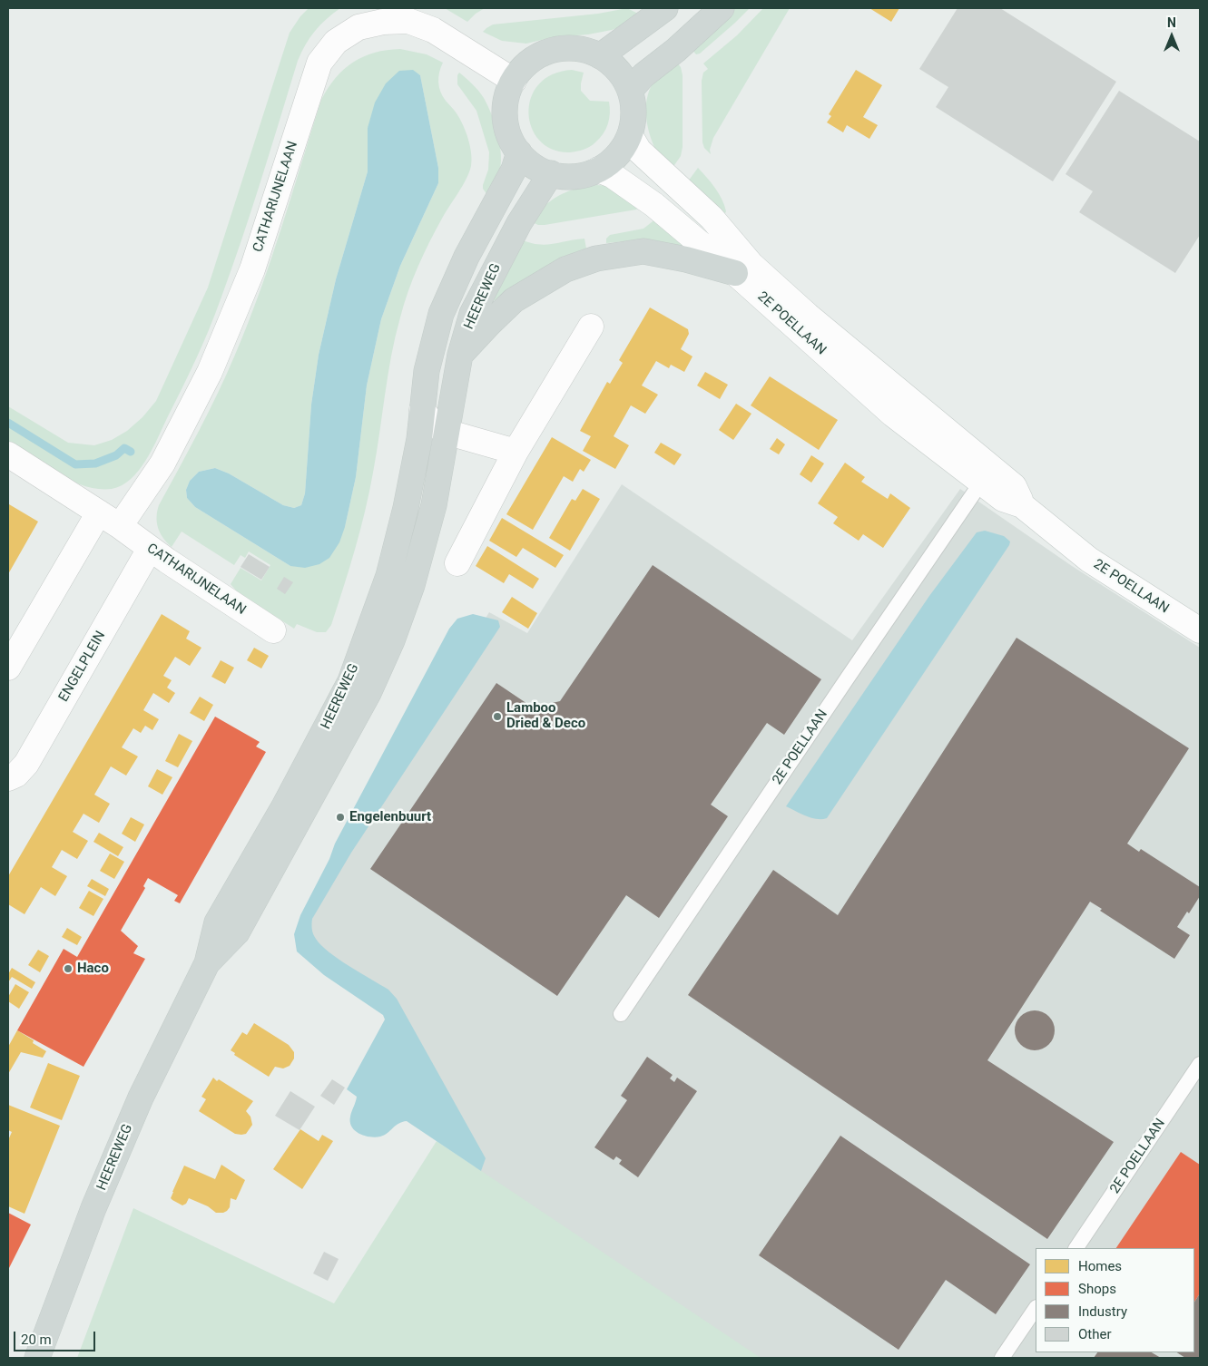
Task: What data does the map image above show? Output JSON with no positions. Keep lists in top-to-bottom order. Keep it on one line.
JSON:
{"streets":{"main road":["HEEREWEG"],"street":["CATHARIJNELAAN","2E POELLAAN","ENGELPLEIN"]},"crossings":[["CATHARIJNELAAN","HEEREWEG"],["CATHARIJNELAAN","2E POELLAAN"],["CATHARIJNELAAN","ENGELPLEIN"],["HEEREWEG","2E POELLAAN"]],"places":["Lamboo Dried & Deco","Engelenbuurt","Haco"],"legend":["Homes","Shops","Industry","Other"],"scale_bar":"20 m","north":"top"}
